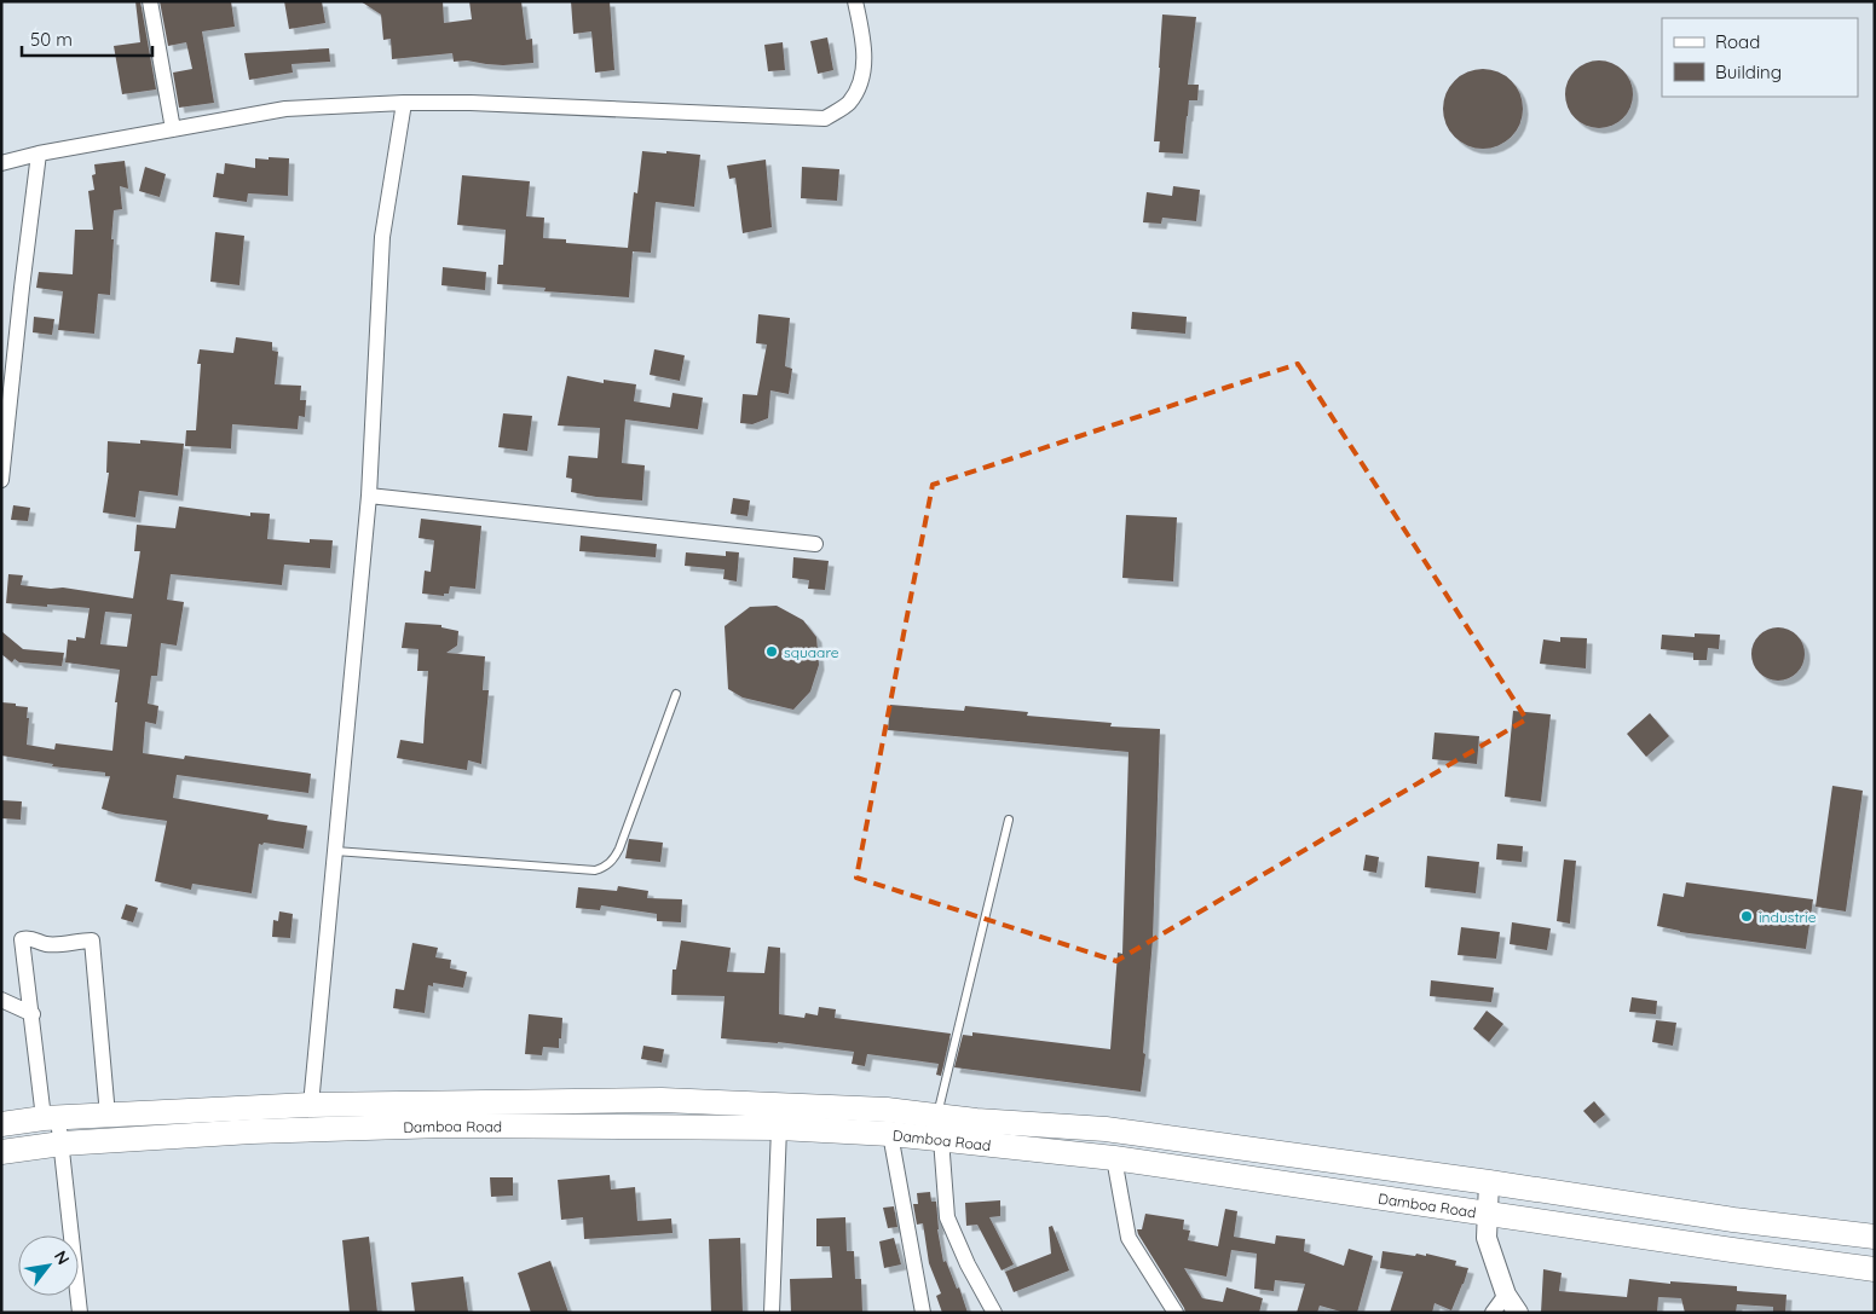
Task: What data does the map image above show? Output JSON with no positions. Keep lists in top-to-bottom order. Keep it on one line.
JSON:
{"streets":{"main road":["Damboa Road"]},"places":["squaare","industrie"],"legend":["Road","Building"],"scale_bar":"50 m","north":"top right"}
